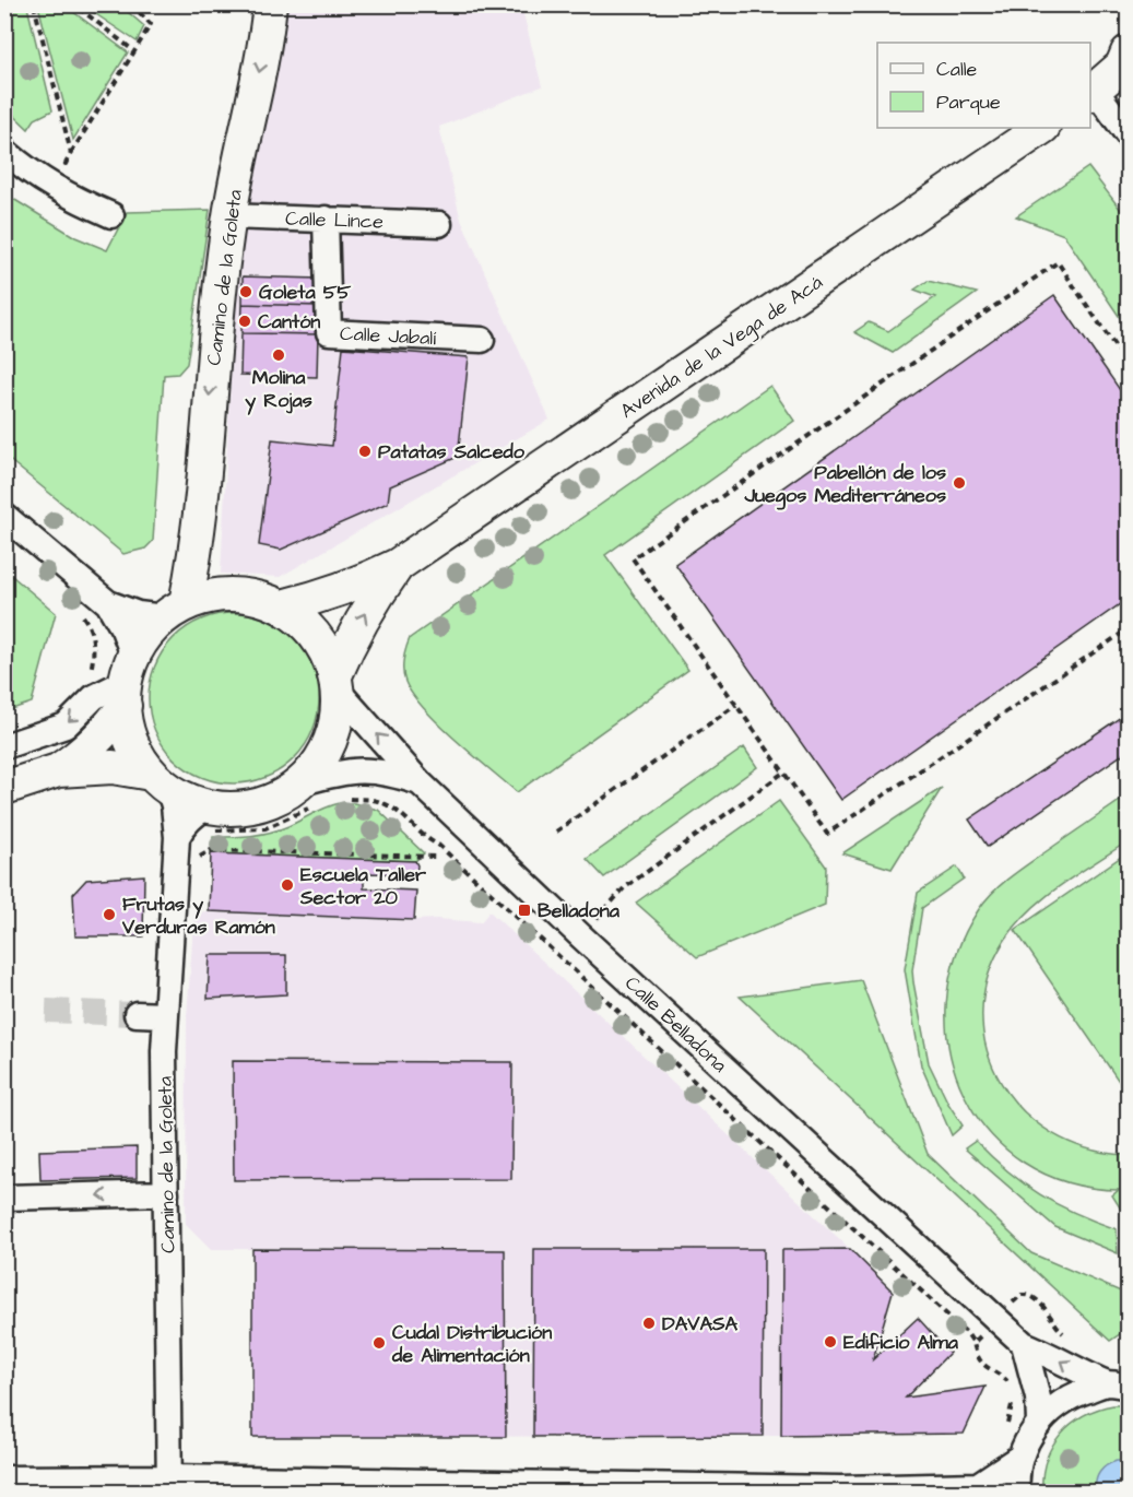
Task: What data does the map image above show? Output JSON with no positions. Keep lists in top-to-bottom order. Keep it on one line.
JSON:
{"streets":{"main road":["Camino de la Goleta","Avenida de la Vega de Acá"],"street":["Calle Lince","Calle Jabalí","Calle Belladona"]},"crossings":[["Calle Lince","Camino de la Goleta"],["Calle Lince","Calle Jabalí"],["Camino de la Goleta","Avenida de la Vega de Acá"],["Camino de la Goleta","Calle Belladona"],["Avenida de la Vega de Acá","Calle Belladona"]],"one_way":["Camino de la Goleta"],"places":{"other":["Goleta 55","Cantón","Molina y Rojas","Patatas Salcedo","Pabellón de los Juegos Mediterráneos","Escuela Taller Sector 20","Frutas y Verduras Ramón","DAVASA","Edificio Alma","Cudal Distribución de Alimentación"],"transit":["Belladona"]},"legend":["Calle","Parque"]}
